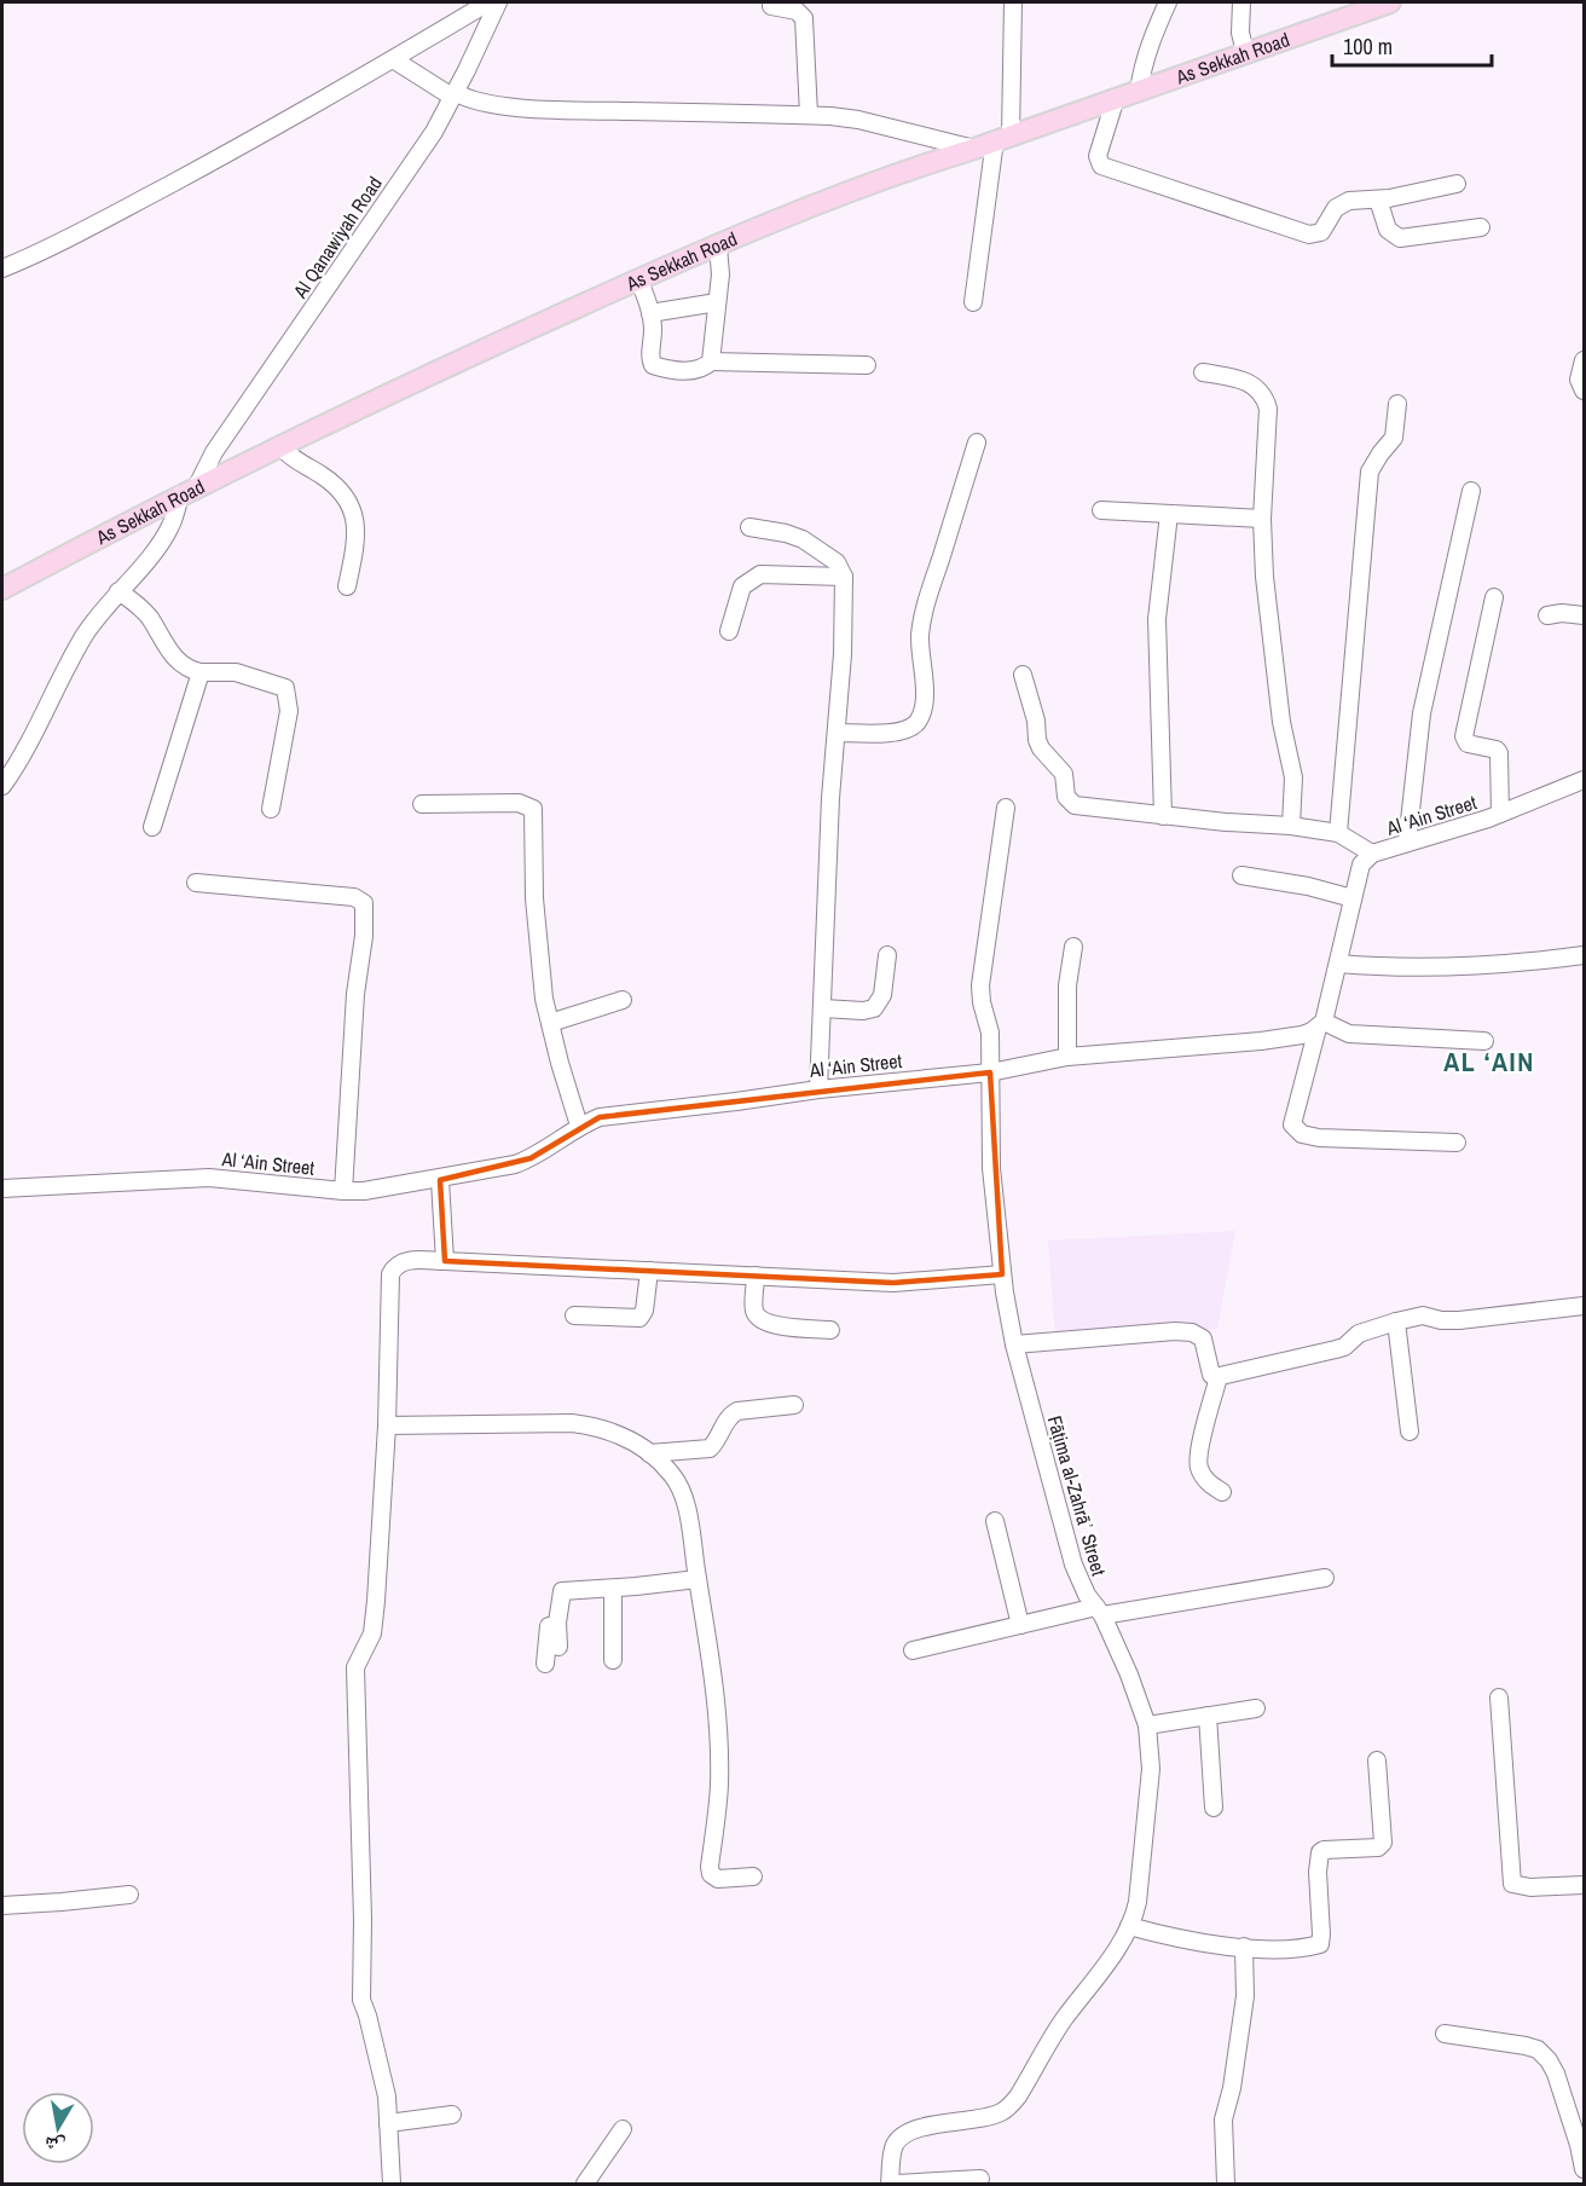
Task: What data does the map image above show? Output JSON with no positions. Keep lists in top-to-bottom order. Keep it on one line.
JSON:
{"streets":{"main road":["As Sekkah Road"],"street":["Al Qanawiyah Road","Al ‘Ain Street","Fāṭima al-Zahrāʾ Street"]},"crossings":[["As Sekkah Road","Al Qanawiyah Road"],["Al ‘Ain Street","Fāṭima al-Zahrāʾ Street"]],"districts":["AL ‘AIN"],"scale_bar":"100 m","north":"bottom"}
